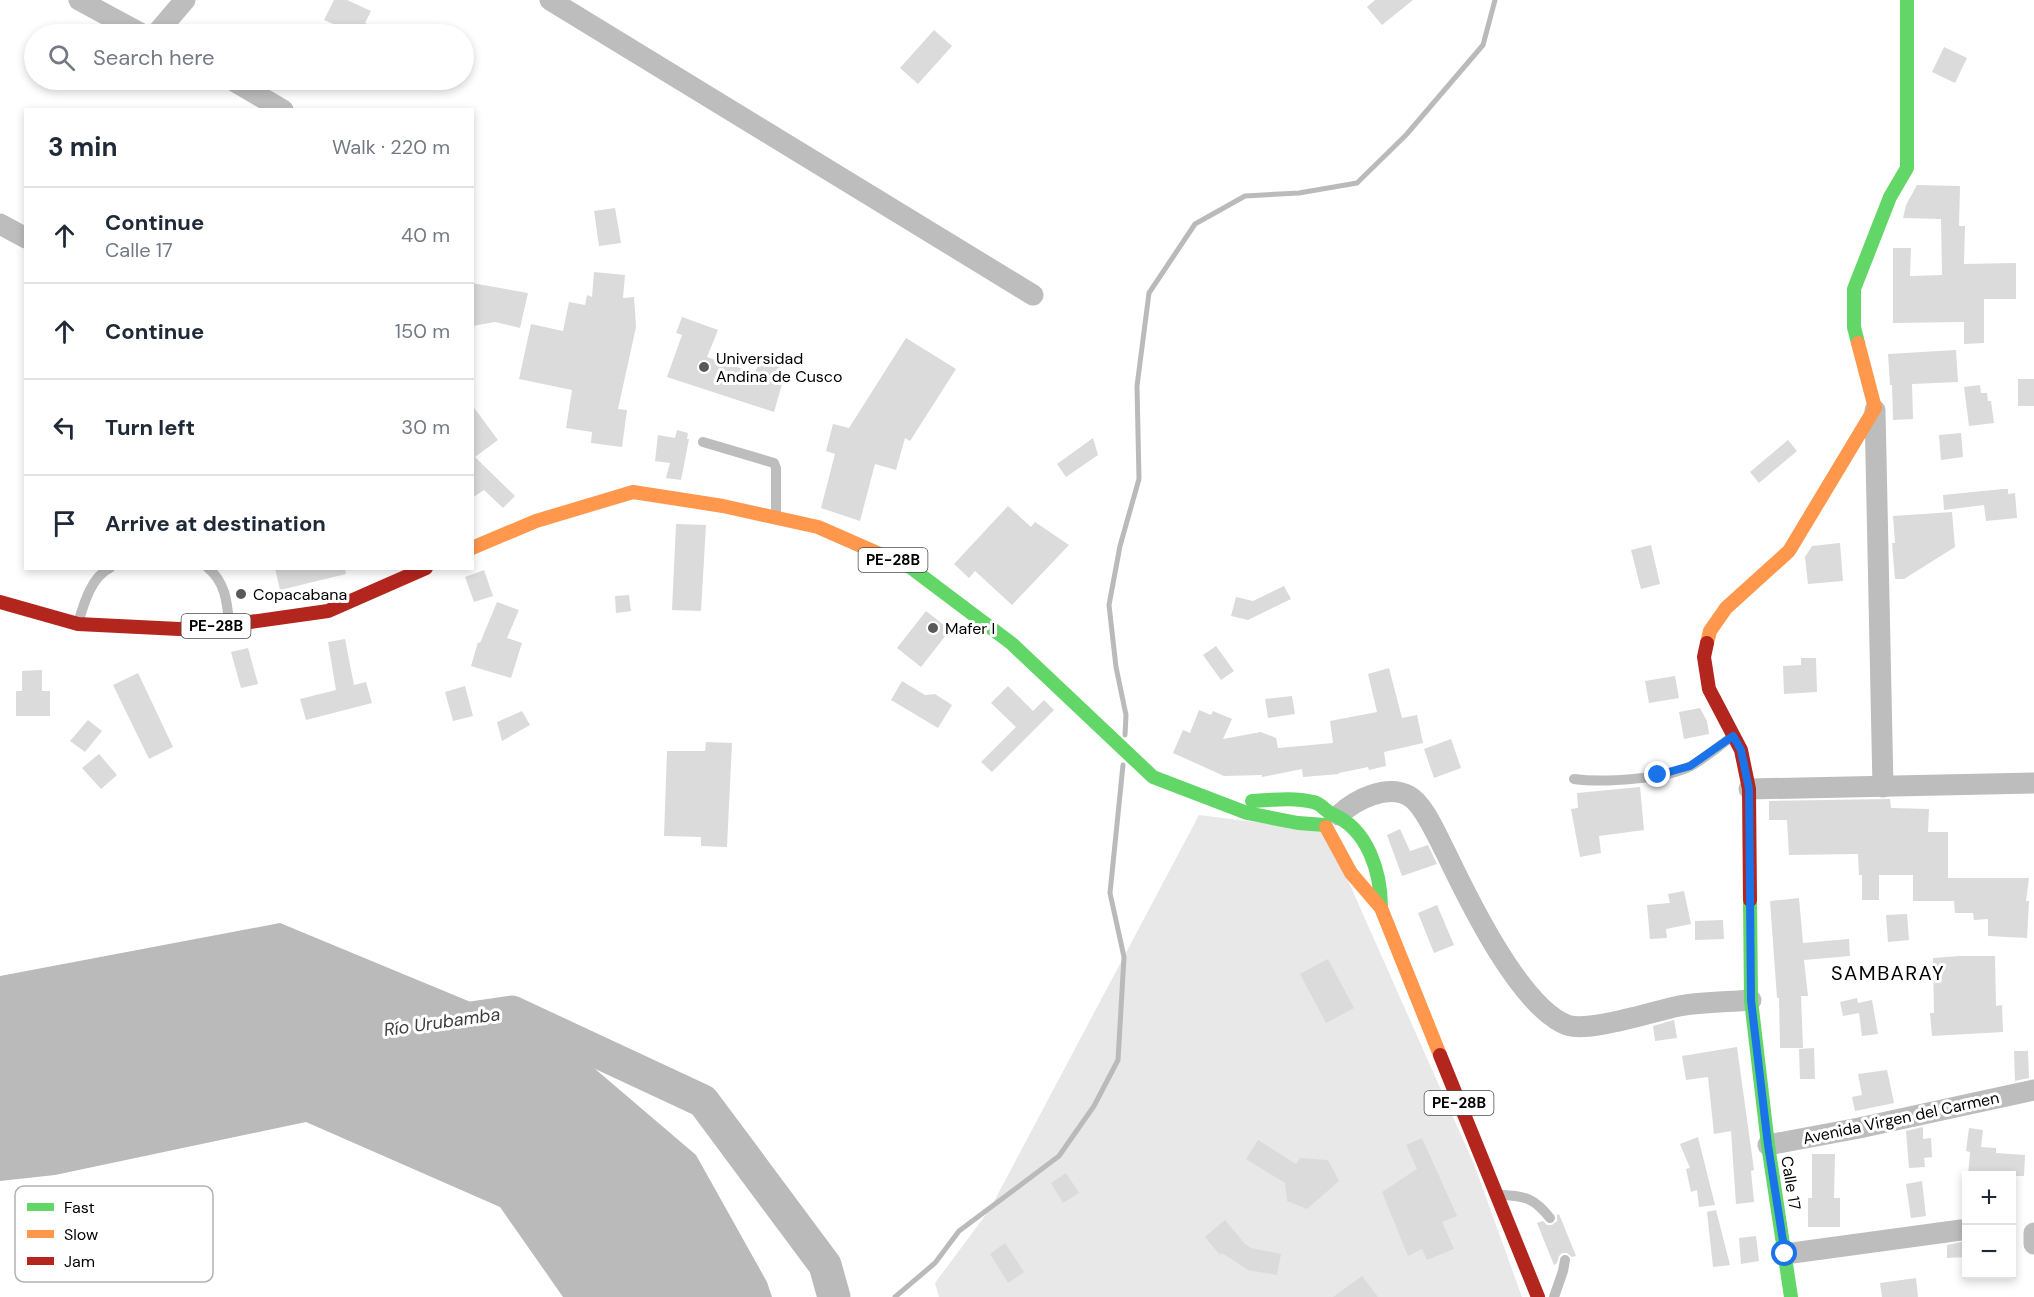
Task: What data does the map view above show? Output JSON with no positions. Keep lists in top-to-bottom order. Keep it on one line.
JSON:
{"streets":{"main road":["PE-28B","Calle 17"],"street":["Avenida Virgen del Carmen"]},"crossings":[["Avenida Virgen del Carmen","Calle 17"]],"districts":["SAMBARAY"],"water":["Río Urubamba"],"places":["Universidad Andina de Cusco","Copacabana","Mafer I"],"legend":["Fast","Slow","Jam"],"page":{"search":"Search here","heading":["3 min","Walk · 220 m"],"list":[["Continue","Calle 17","40 m"],["Continue","150 m"],["Turn left","30 m"],"Arrive at destination"],"map_buttons":["+","−"]}}
